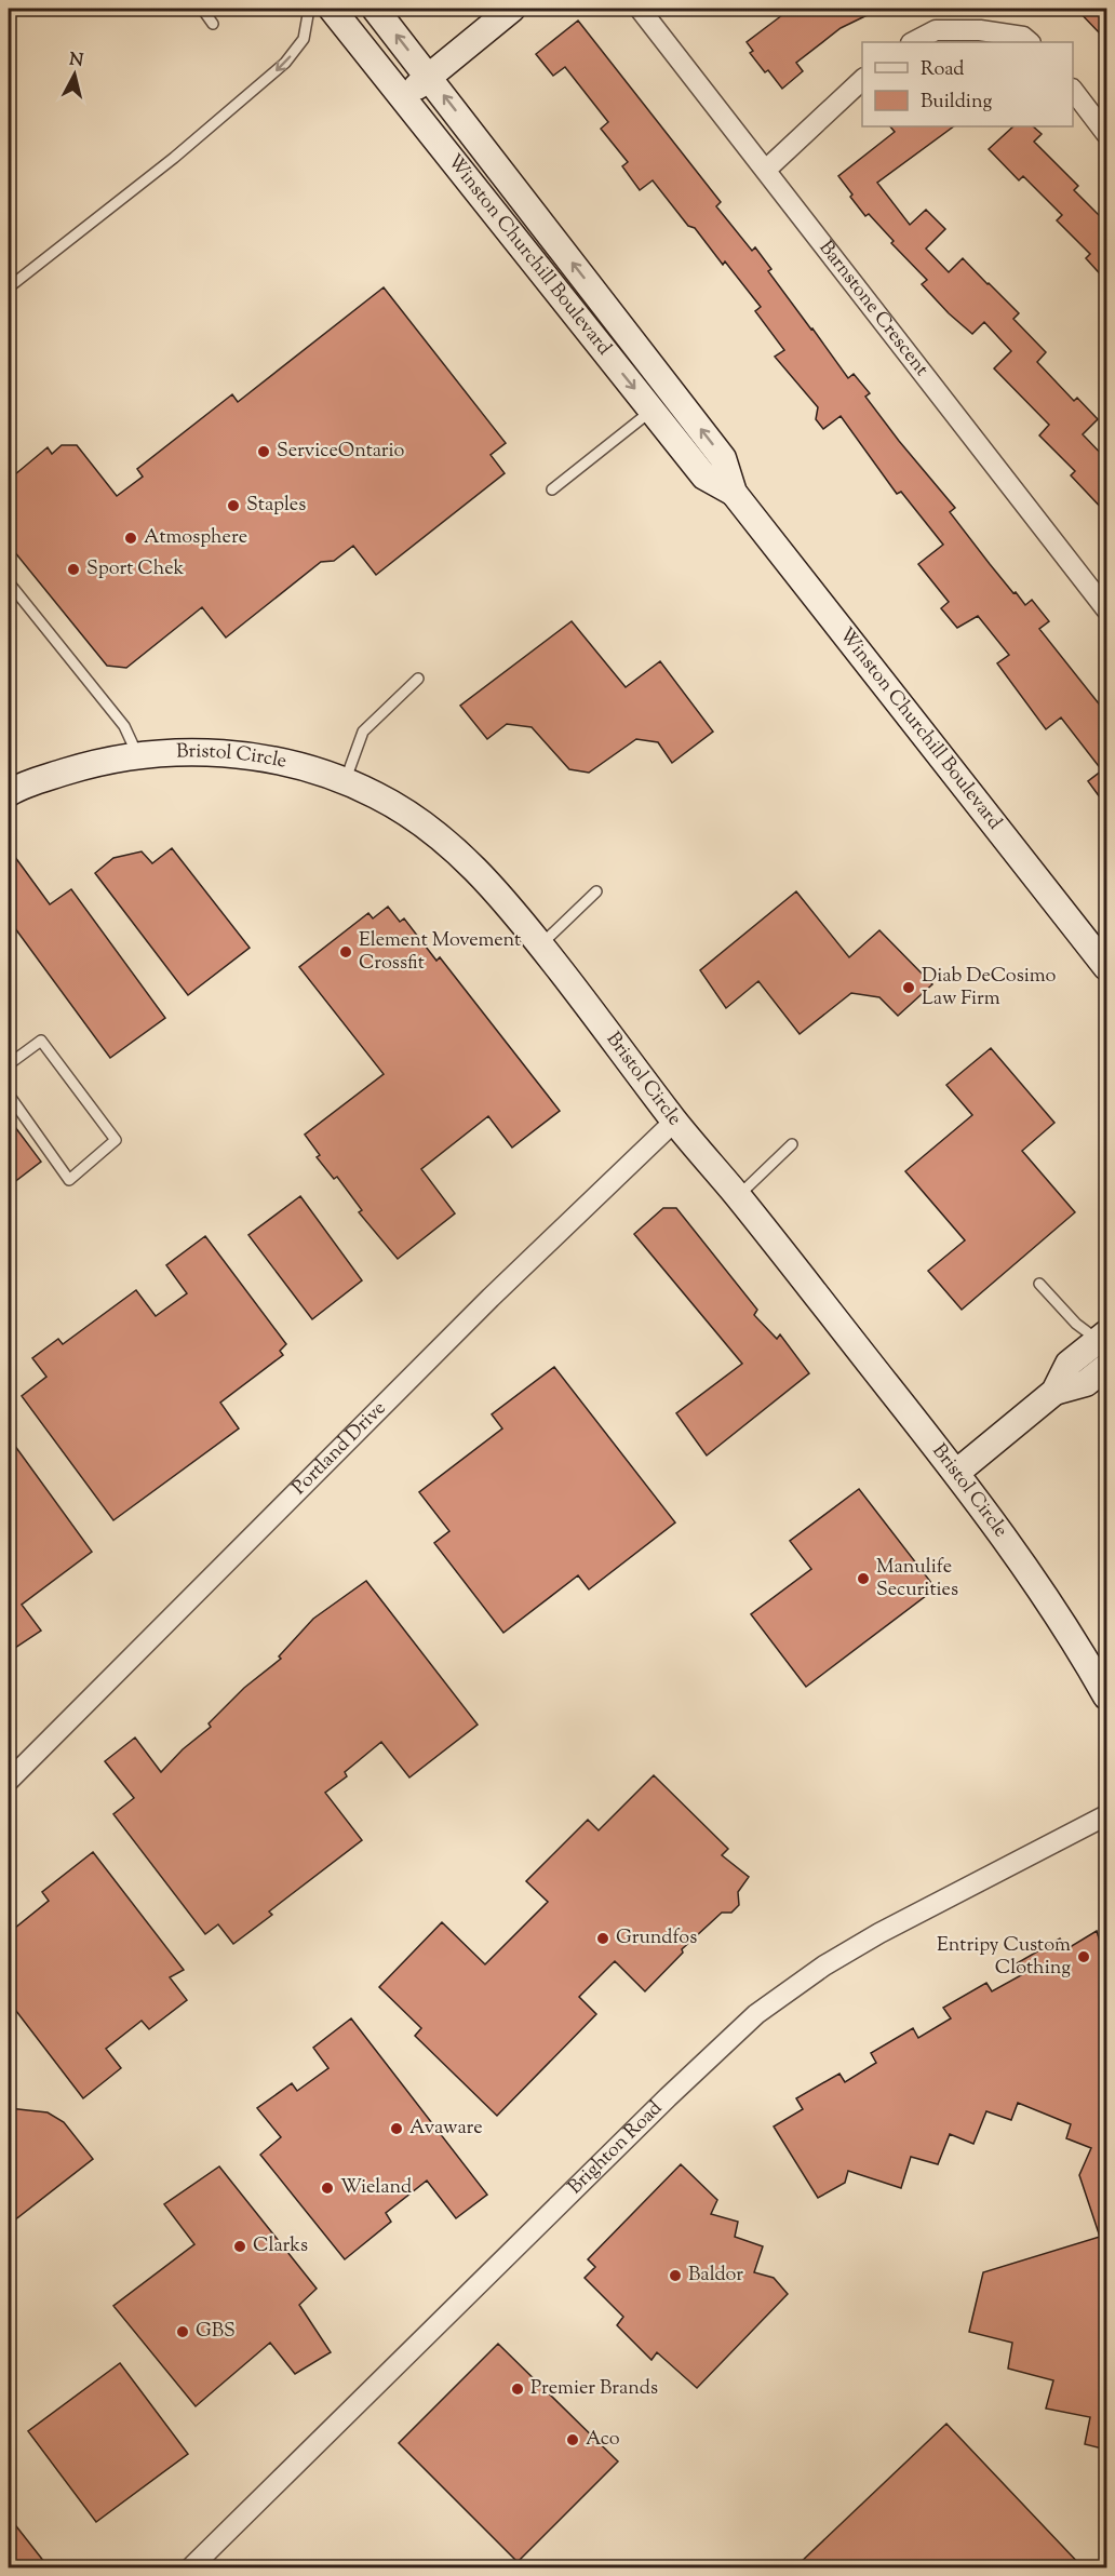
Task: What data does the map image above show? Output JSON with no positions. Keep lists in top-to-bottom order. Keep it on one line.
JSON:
{"streets":{"street":["Winston Churchill Boulevard","Barnstone Crescent","Bristol Circle","Portland Drive","Brighton Road"]},"crossings":[["Bristol Circle","Portland Drive"]],"places":["ServiceOntario","Staples","Atmosphere","Sport Chek","Element Movement Crossfit","Diab DeCosimo Law Firm","Manulife Securities","Grundfos","Entripy Custom Clothing","Avaware","Wieland","Clarks","Baldor","GBS","Premier Brands","Aco"],"legend":["Road","Building"],"north":"top"}
